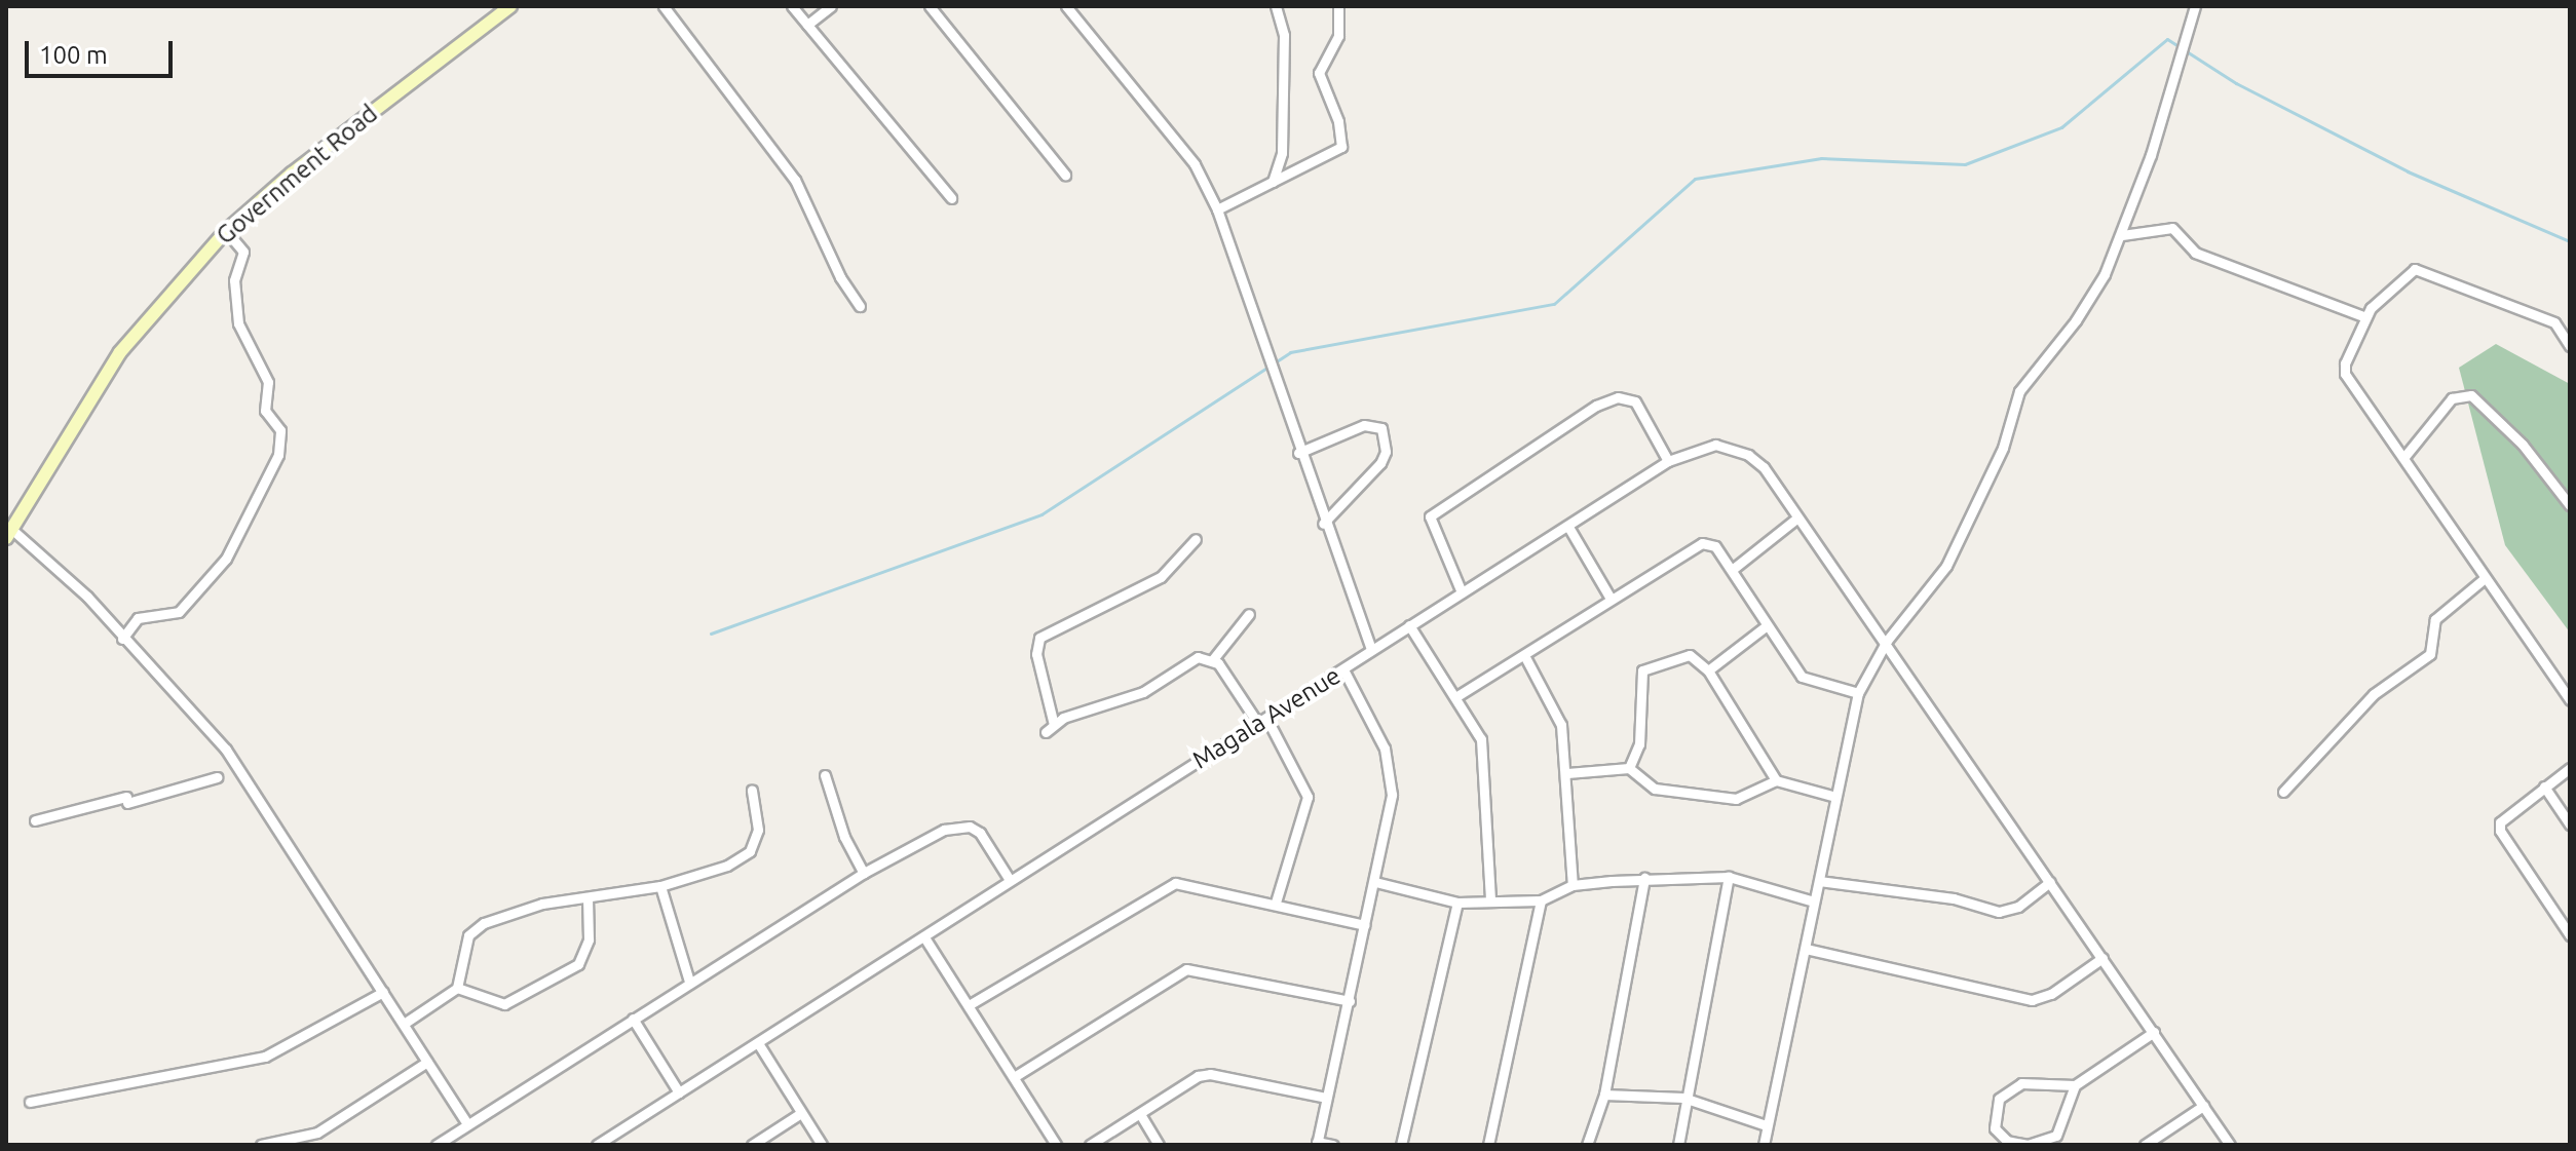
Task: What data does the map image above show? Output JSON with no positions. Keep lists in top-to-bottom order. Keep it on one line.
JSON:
{"streets":{"street":["Government Road","Magala Avenue"]},"scale_bar":"100 m"}
